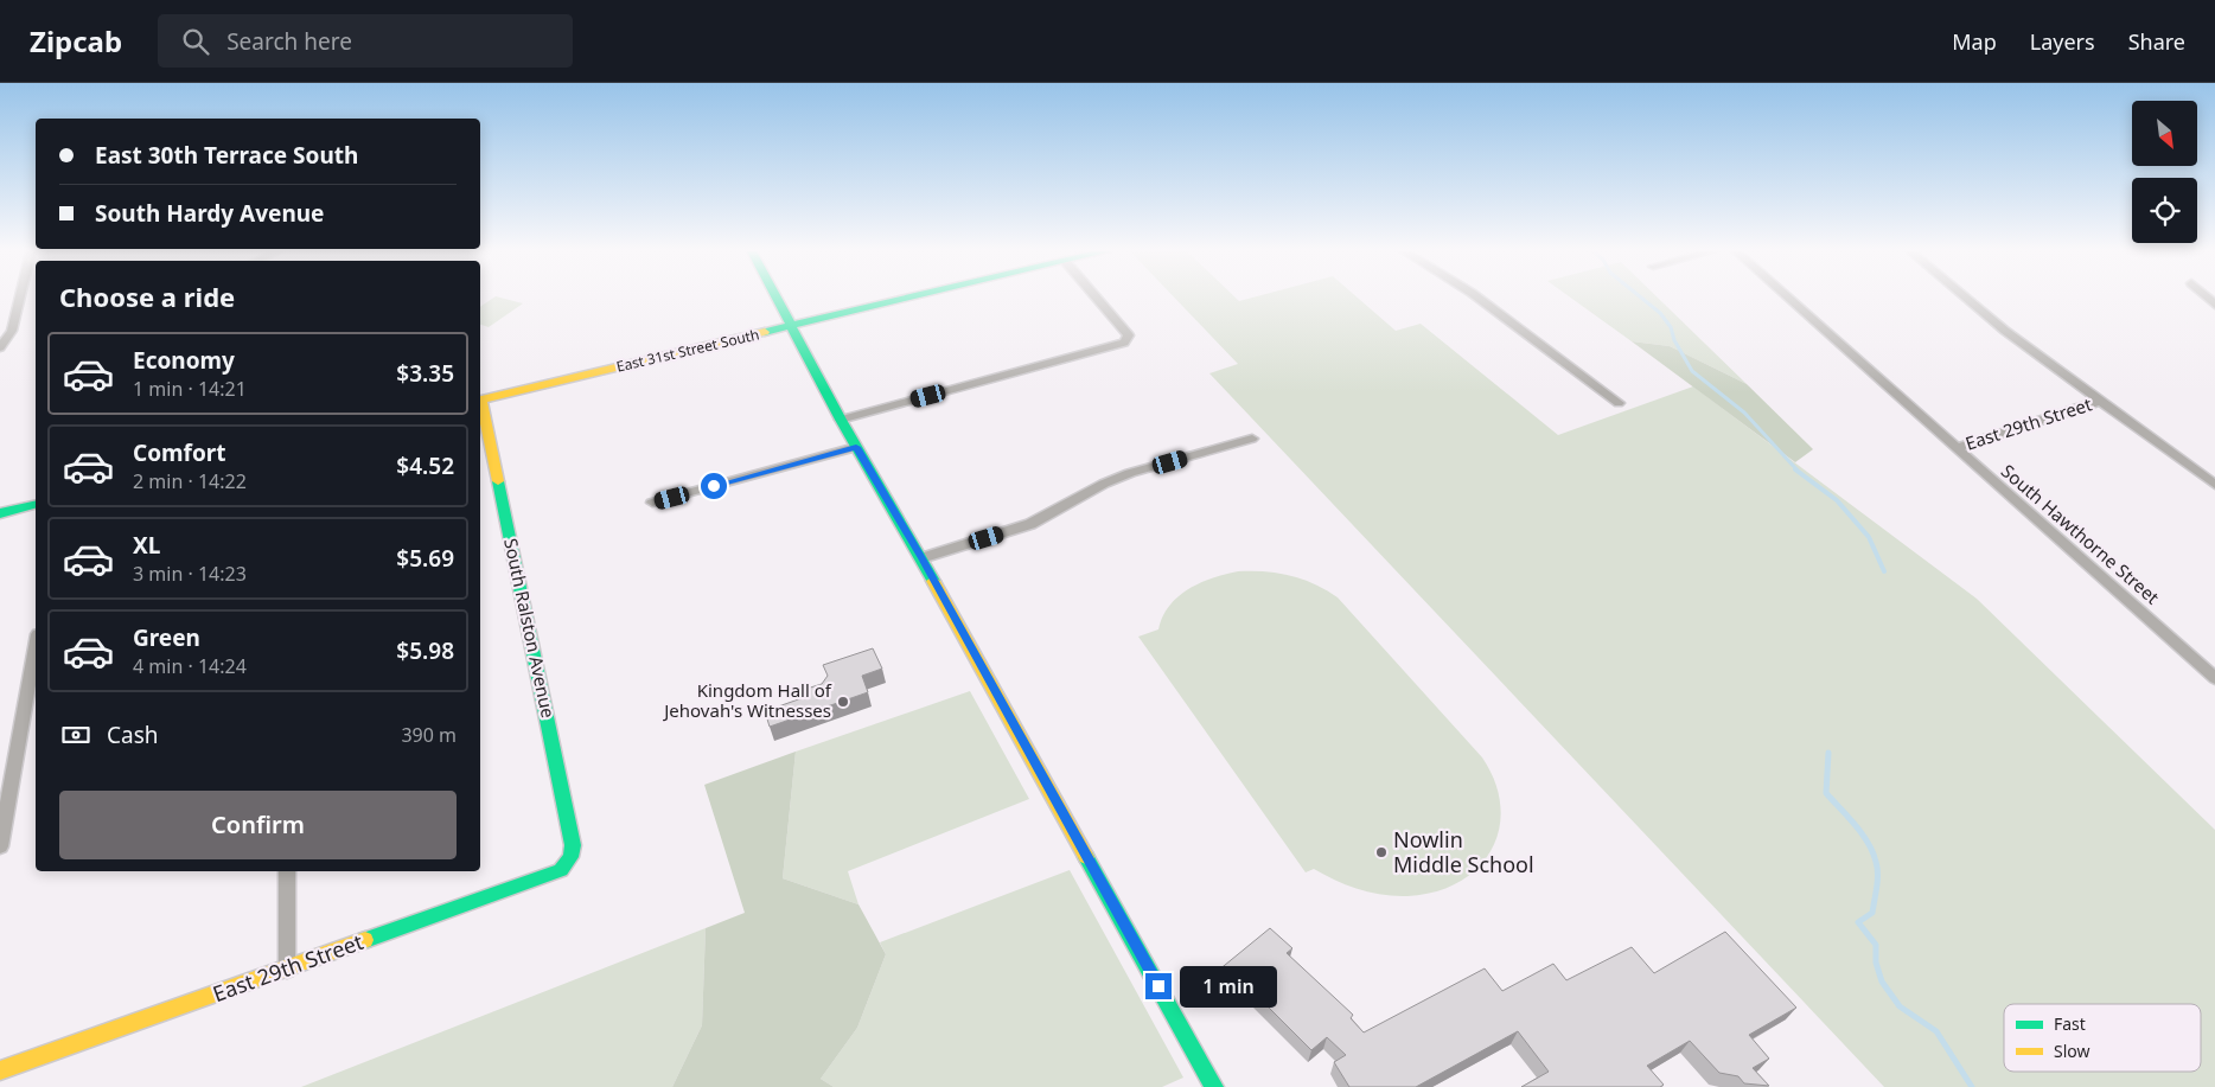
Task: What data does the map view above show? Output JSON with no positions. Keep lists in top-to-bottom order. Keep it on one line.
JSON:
{"streets":{"street":["East 31st Street South","East 29th Street","South Hawthorne Street","South Ralston Avenue"]},"crossings":[["East 29th Street","South Hawthorne Street"],["East 29th Street","South Ralston Avenue"]],"places":["Kingdom Hall of Jehovah's Witnesses","Nowlin Middle School"],"legend":["Fast","Slow"],"north":"bottom right","page":{"header":"Zipcab","search":"Search here","nav":["Map","Layers","Share"],"banner":["East 30th Terrace South","South Hardy Avenue"],"heading":"Choose a ride","list":[{"name":"Economy","note":"1 min · 14:21","value":"$3.35"},{"name":"Comfort","note":"2 min · 14:22","value":"$4.52"},{"name":"XL","note":"3 min · 14:23","value":"$5.69"},{"name":"Green","note":"4 min · 14:24","value":"$5.98"}],"pay":["Cash","390 m"],"buttons":"Confirm","bubble":"1 min"}}
